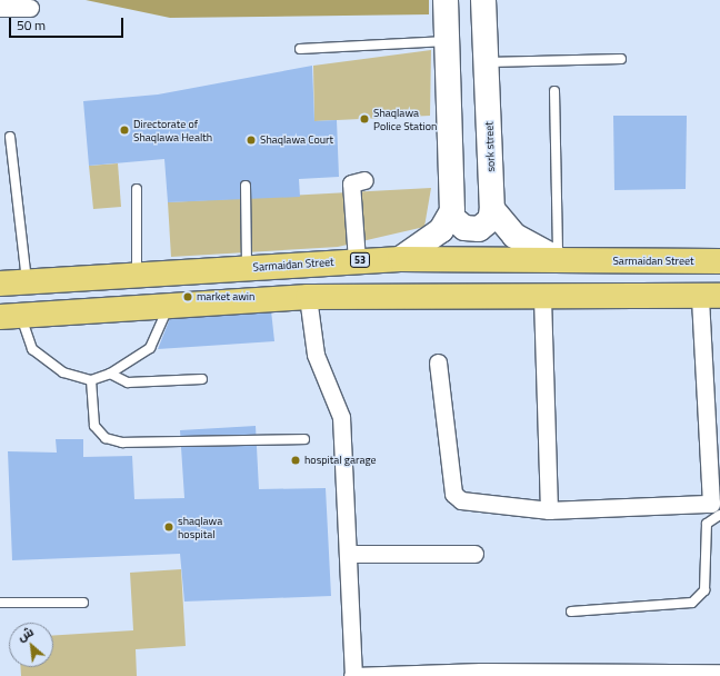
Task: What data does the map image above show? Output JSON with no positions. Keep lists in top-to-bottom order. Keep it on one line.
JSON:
{"streets":{"main road":["53","Sarmaidan Street"],"street":["sork street"]},"places":["Shaqlawa Police Station","Directorate of Shaqlawa Health","Shaqlawa Court","market awin","hospital garage","shaqlawa hospital"],"scale_bar":"50 m","north":"top left"}
